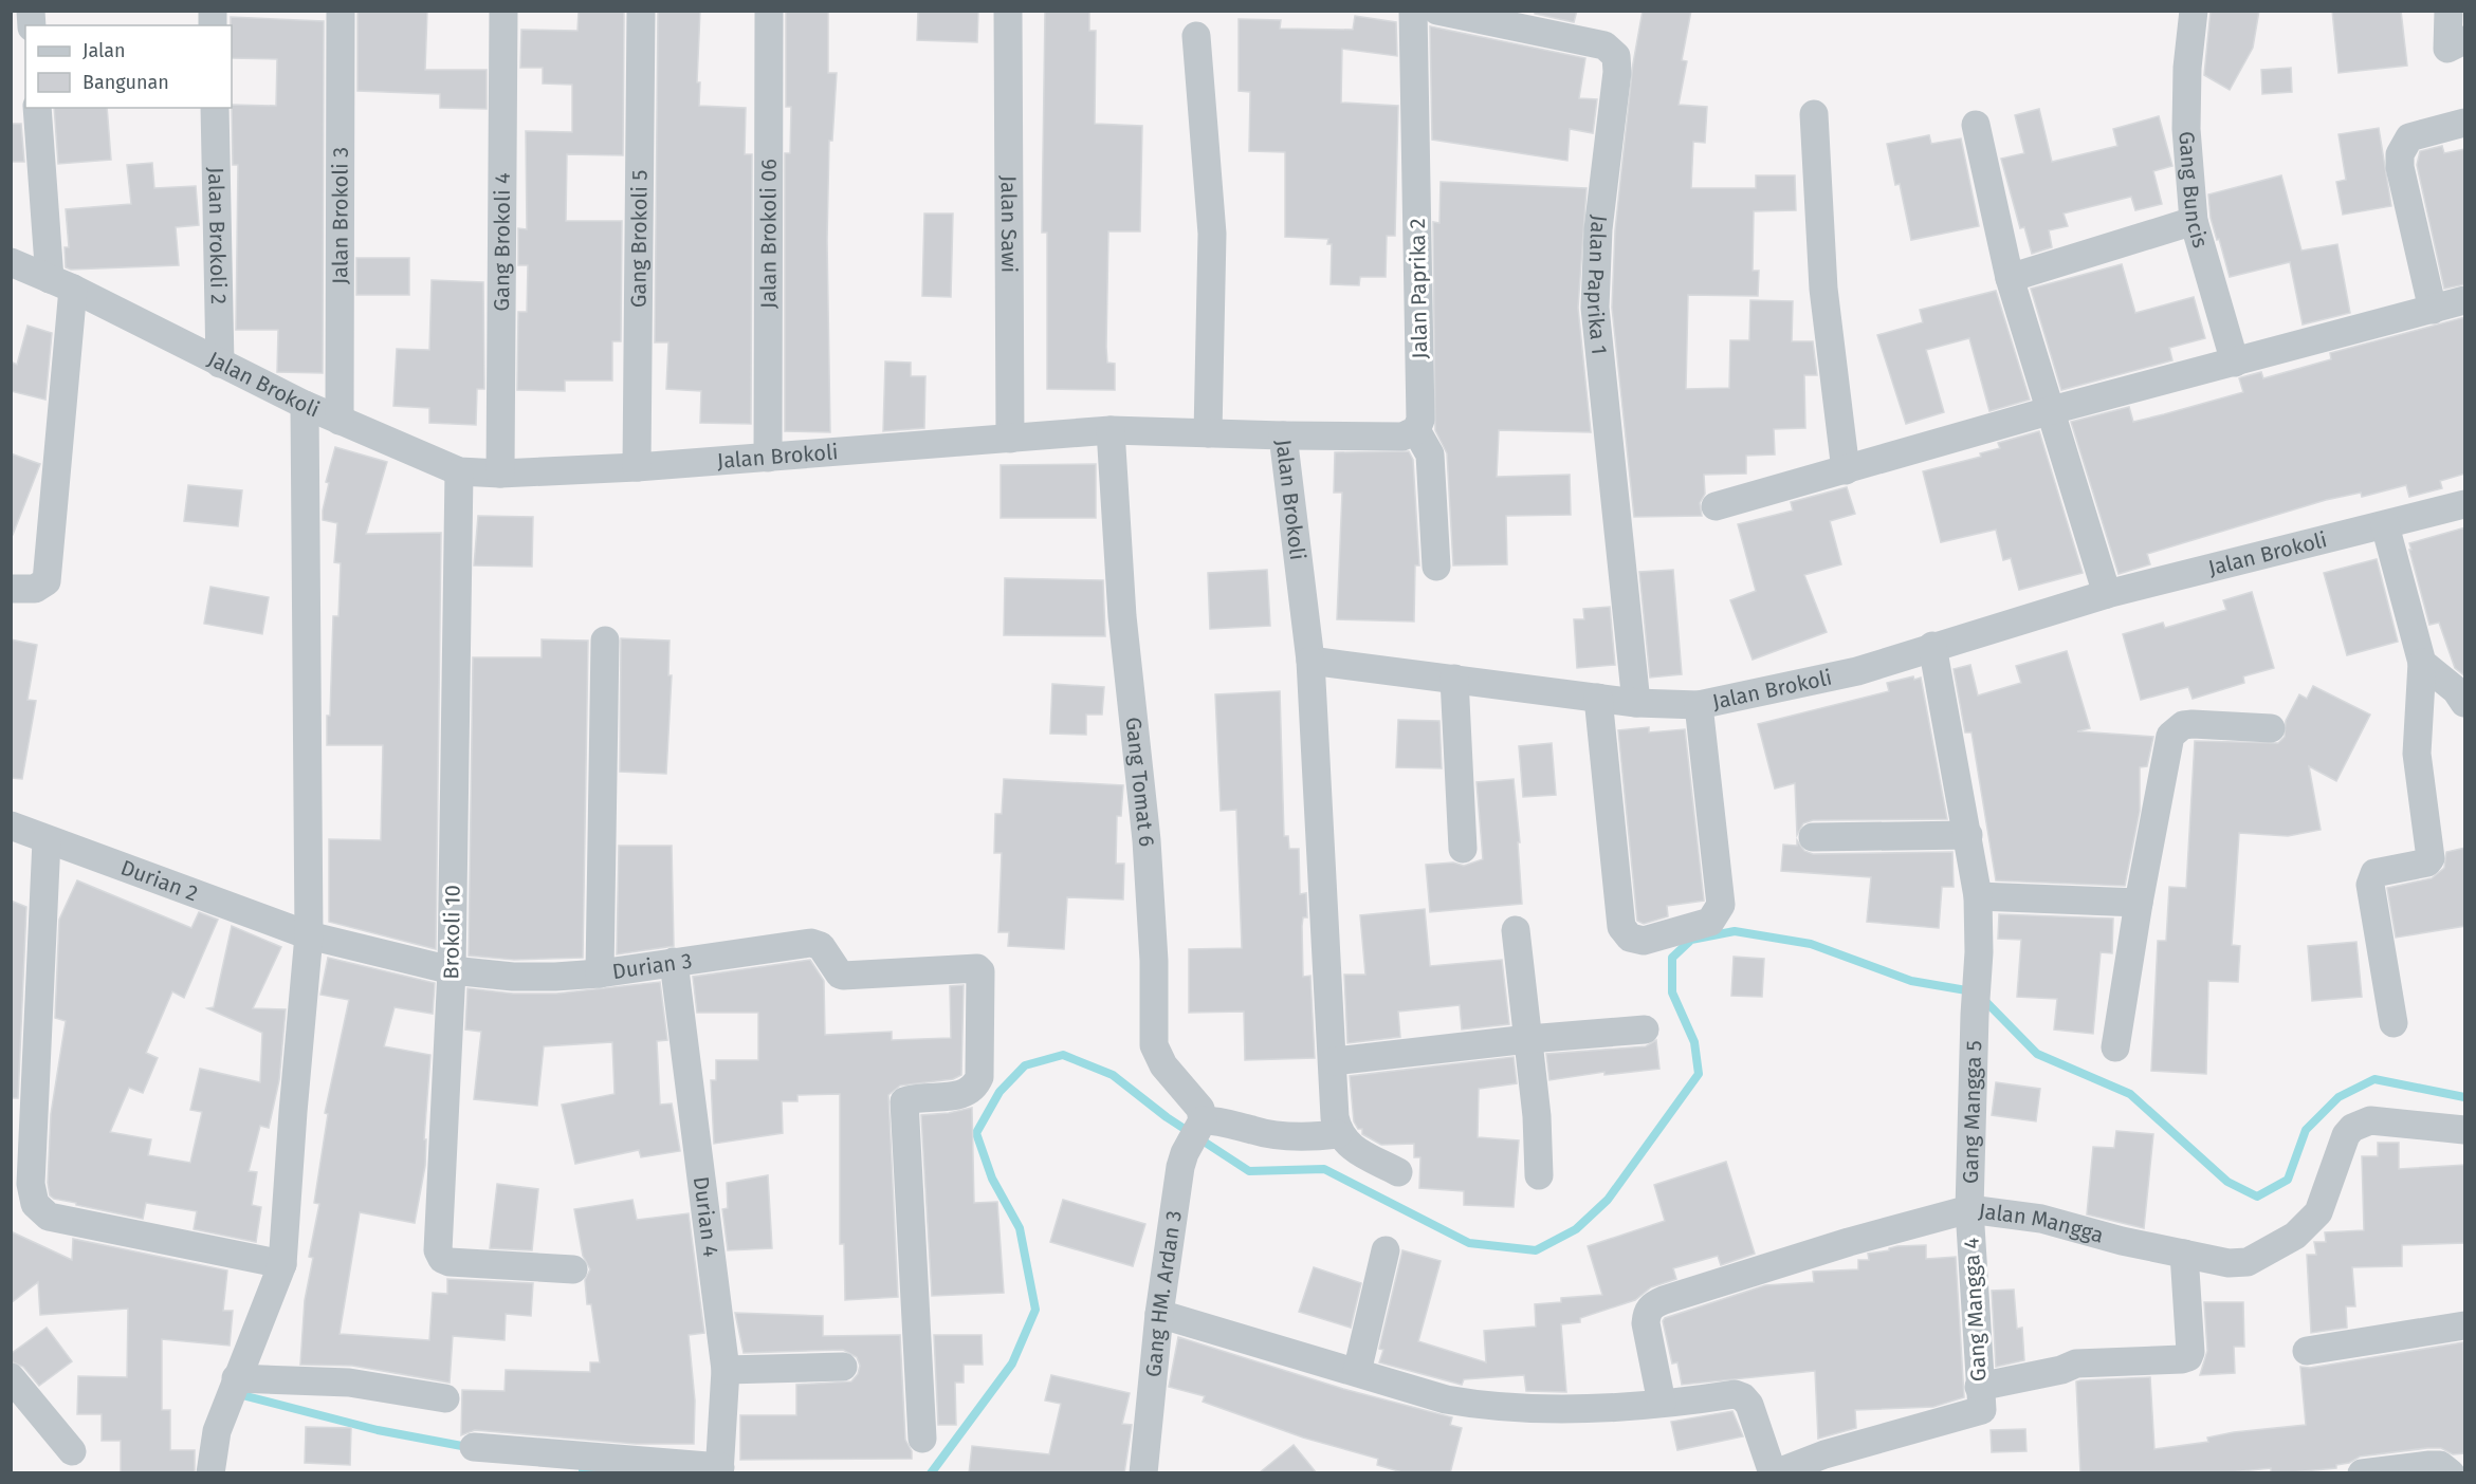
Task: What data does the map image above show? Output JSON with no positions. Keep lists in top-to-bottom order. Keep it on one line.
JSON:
{"streets":{"street":["Gang Buncis","Jalan Brokoli 3","Jalan Sawi","Jalan Brokoli 2","Jalan Brokoli 06","Gang Brokoli 5","Gang Brokoli 4","Jalan Paprika 1","Jalan Paprika 2","Jalan Brokoli","Gang Tomat 6","Durian 2","Brokoli 10","Durian 3","Gang Mangga 5","Durian 4","Jalan Mangga","Gang HM. Ardan 3","Gang Mangga 4"]},"crossings":[["Jalan Brokoli 3","Jalan Brokoli"],["Jalan Sawi","Jalan Brokoli"],["Jalan Brokoli 2","Jalan Brokoli"],["Jalan Brokoli 06","Jalan Brokoli"],["Gang Brokoli 5","Jalan Brokoli"],["Gang Brokoli 4","Jalan Brokoli"],["Jalan Paprika 1","Jalan Brokoli"],["Jalan Brokoli","Gang Tomat 6"],["Jalan Brokoli","Brokoli 10"],["Jalan Brokoli","Gang Mangga 5"],["Gang Tomat 6","Gang HM. Ardan 3"],["Durian 2","Durian 3"],["Brokoli 10","Durian 3"],["Durian 3","Durian 4"],["Gang Mangga 5","Jalan Mangga"],["Gang Mangga 5","Gang Mangga 4"],["Jalan Mangga","Gang Mangga 4"]],"legend":["Jalan","Bangunan"]}
